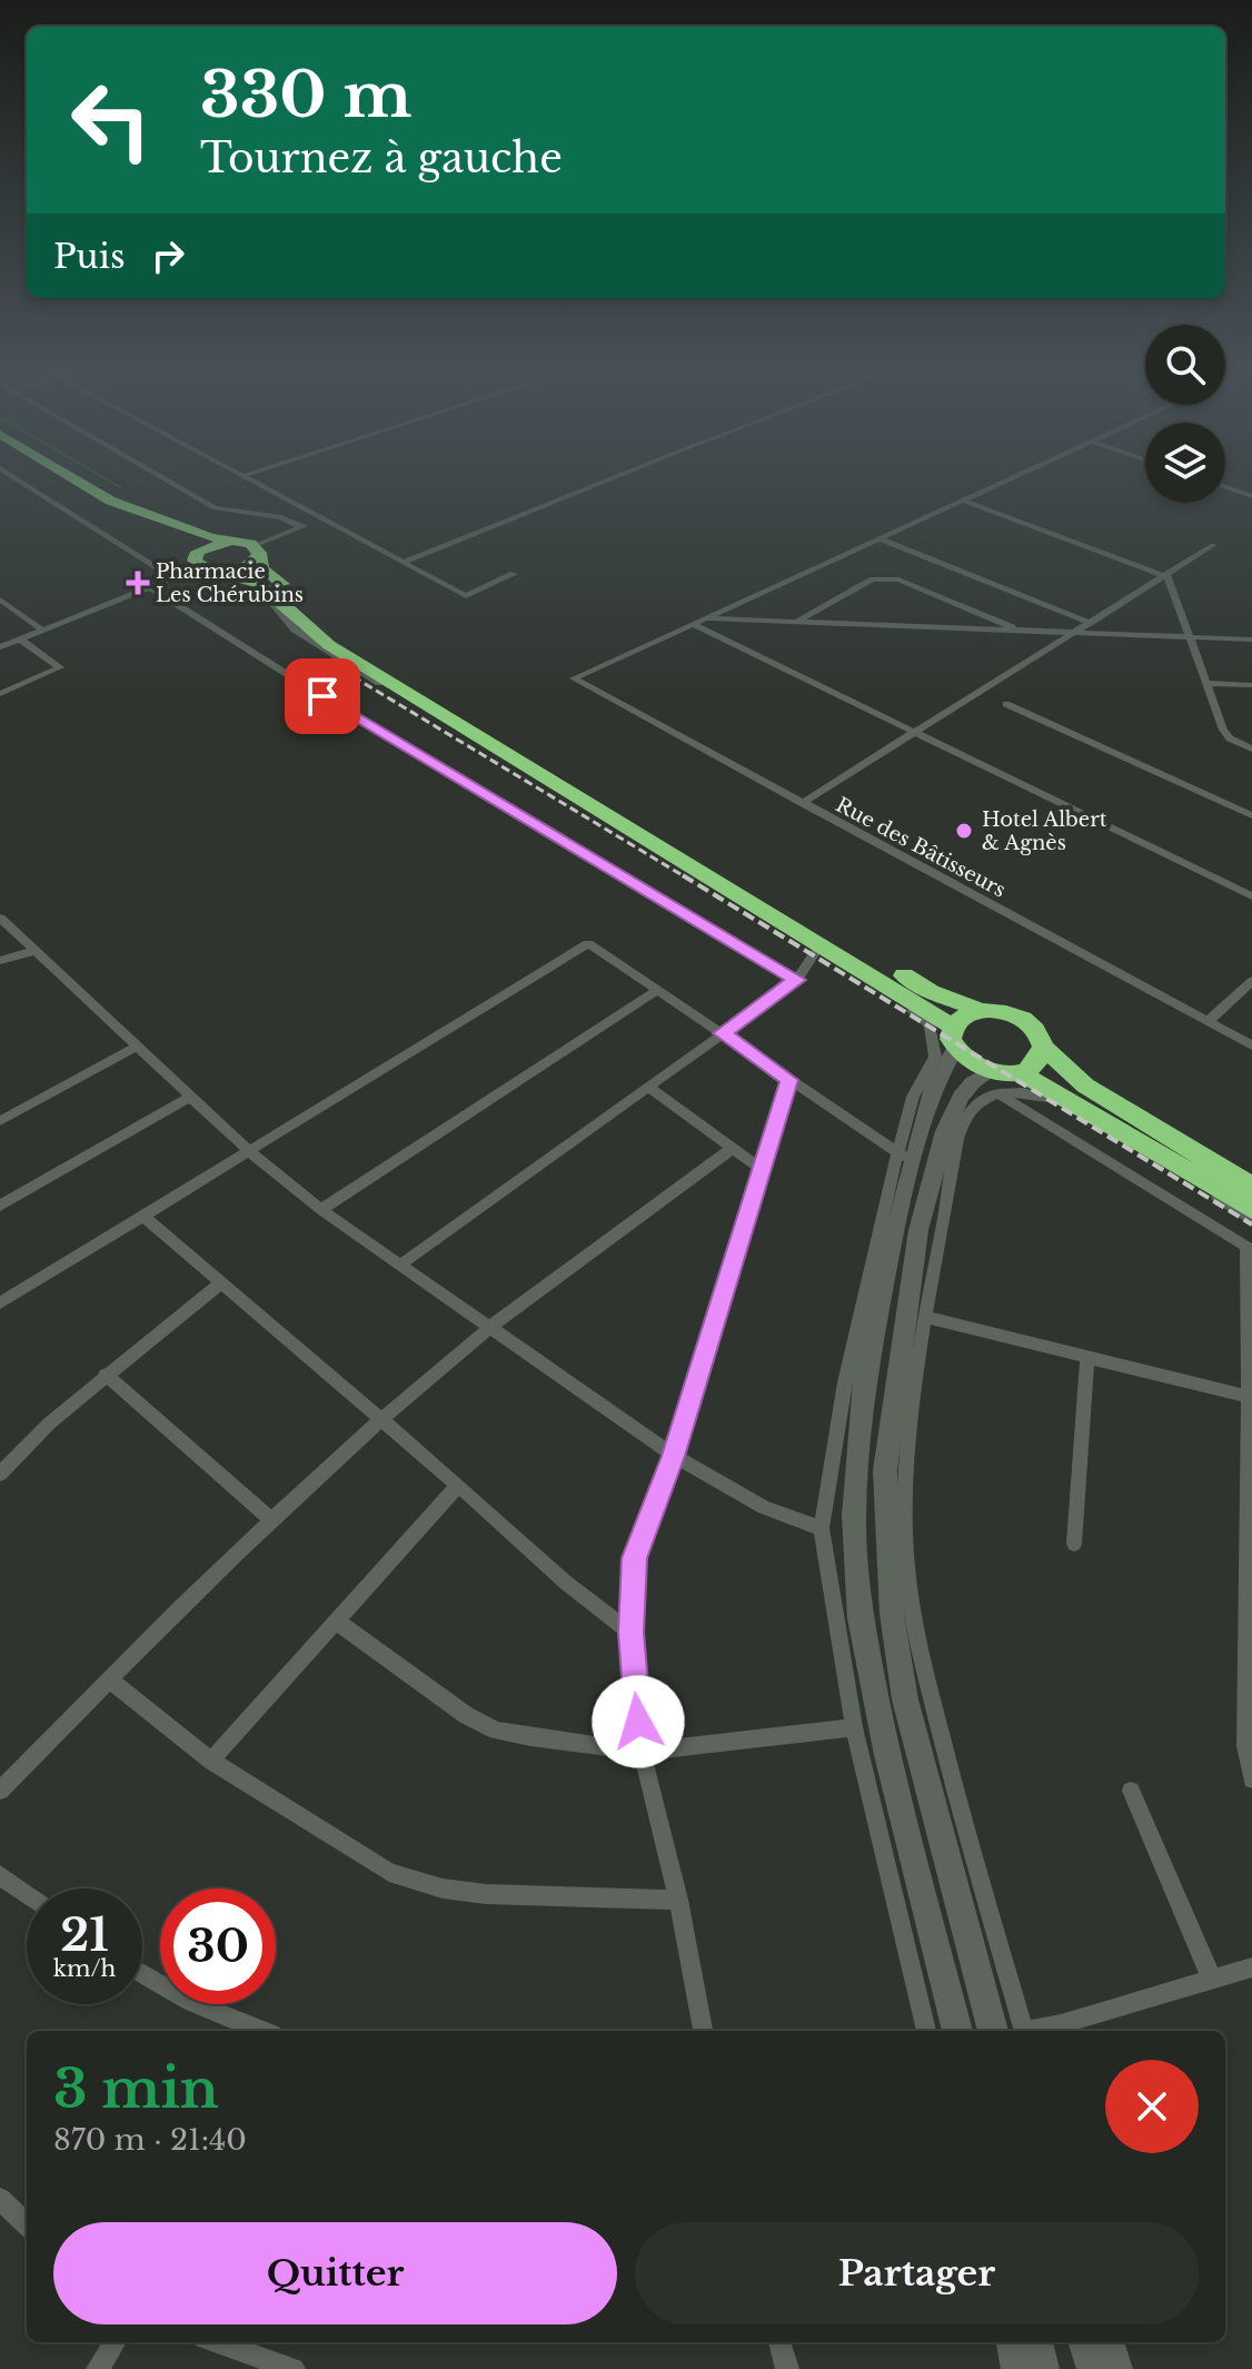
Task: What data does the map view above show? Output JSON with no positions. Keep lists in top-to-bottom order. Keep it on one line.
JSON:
{"streets":{"street":["Rue des Bâtisseurs"]},"places":{"health":["Pharmacie Les Chérubins"],"other":["Hotel Albert & Agnès"]},"page":{"turn":["330 m","Tournez à gauche"],"then":"Puis","speed":"21 km/h","limit":"30","heading":["3 min","870 m · 21:40"],"buttons":["Quitter","Partager"]}}
